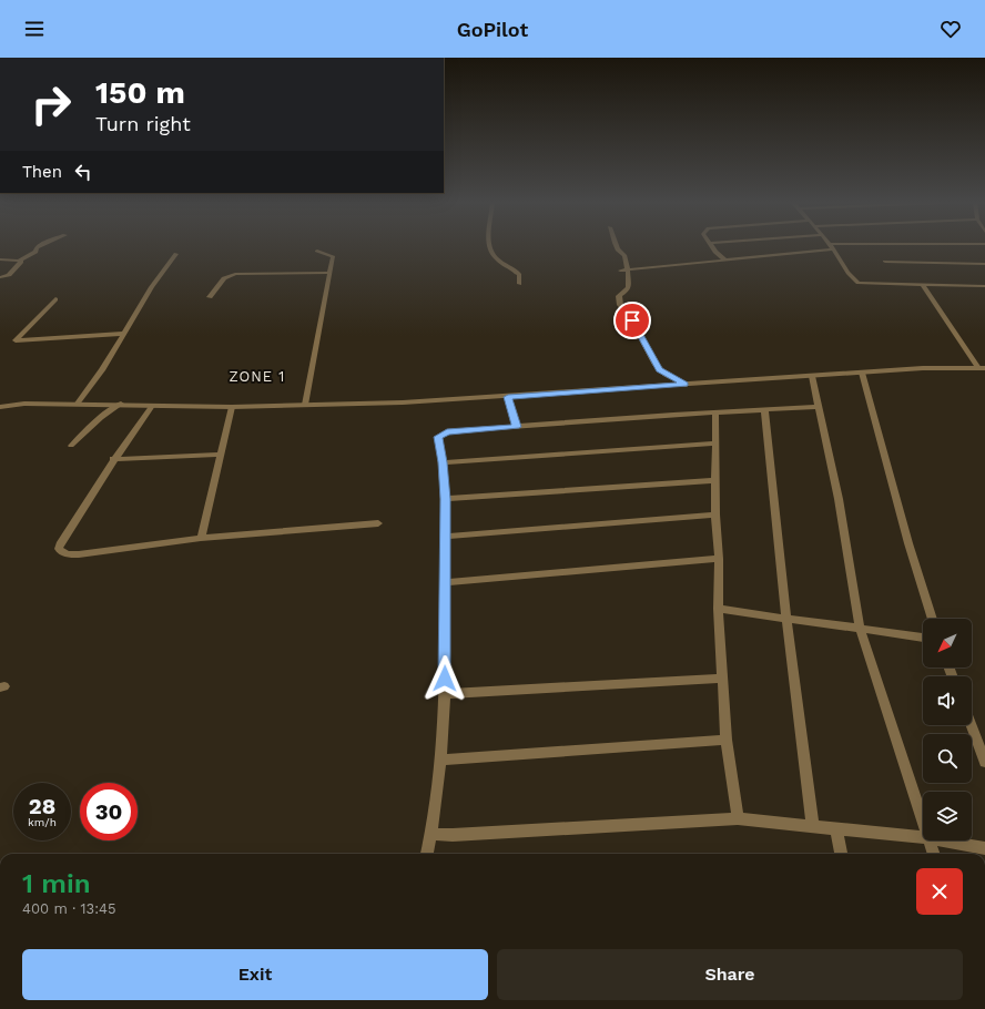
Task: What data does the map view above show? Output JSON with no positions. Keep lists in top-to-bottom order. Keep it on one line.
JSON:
{"districts":["ZONE 1"],"north":"bottom left","page":{"header":"GoPilot","turn":["150 m","Turn right"],"then":"Then","speed":"28 km/h","limit":"30","heading":["1 min","400 m · 13:45"],"buttons":["Exit","Share"]}}
